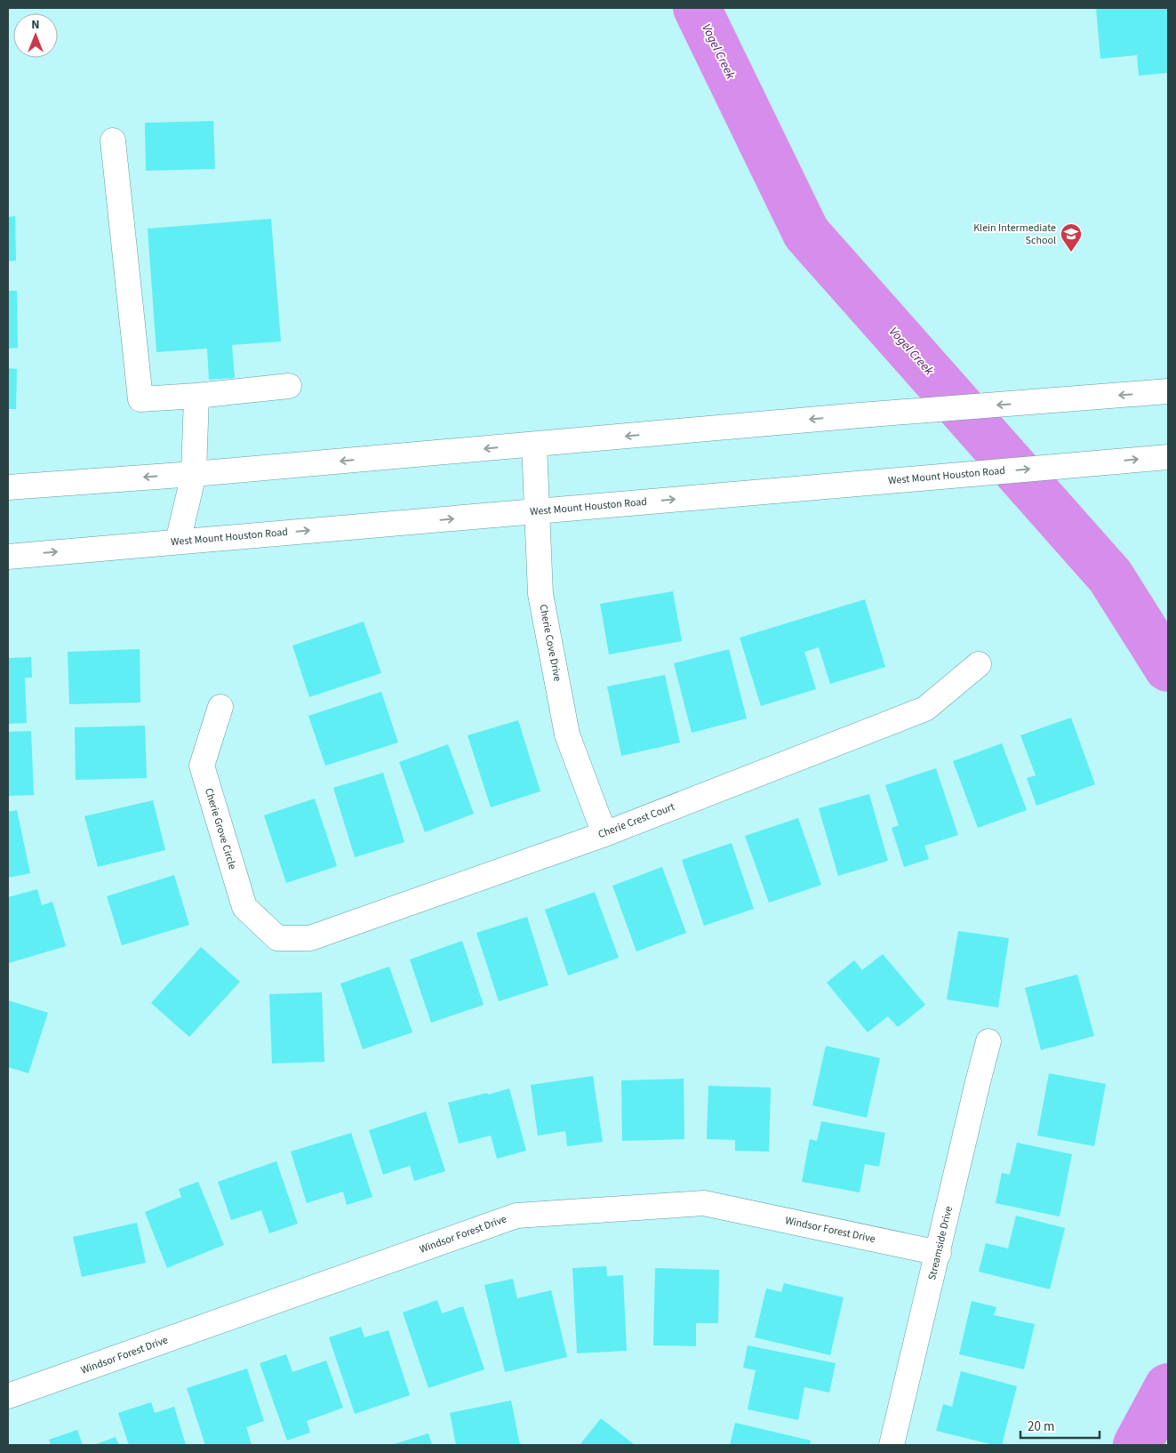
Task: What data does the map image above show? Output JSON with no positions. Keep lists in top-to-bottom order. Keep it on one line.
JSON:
{"streets":{"street":["West Mount Houston Road","Cherie Cove Drive","Cherie Crest Court","Cherie Grove Circle","Windsor Forest Drive","Streamside Drive"]},"crossings":[["West Mount Houston Road","Cherie Cove Drive"],["Cherie Cove Drive","Cherie Crest Court"],["Cherie Crest Court","Cherie Grove Circle"],["Windsor Forest Drive","Streamside Drive"]],"water":["Vogel Creek"],"places":{"school or university":["Klein Intermediate School"]},"scale_bar":"20 m","north":"top"}
